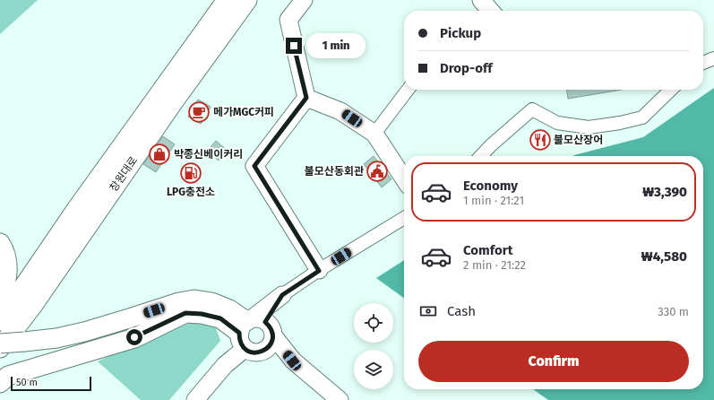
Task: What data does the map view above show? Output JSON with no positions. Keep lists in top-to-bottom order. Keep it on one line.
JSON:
{"streets":{"main road":["창원대로"]},"places":{"cafe":["메가MGC커피"],"restaurant":["불모산장어"],"shop":["박종신베이커리"],"public building":["불모산동회관"],"fuel station":["LPG충전소"]},"scale_bar":"50 m","page":{"banner":["Pickup","Drop-off"],"bubble":"1 min","list":[{"name":"Economy","note":"1 min · 21:21","value":"₩3,390"},{"name":"Comfort","note":"2 min · 21:22","value":"₩4,580"}],"pay":["Cash","330 m"],"buttons":"Confirm","scale":"50 m"}}
